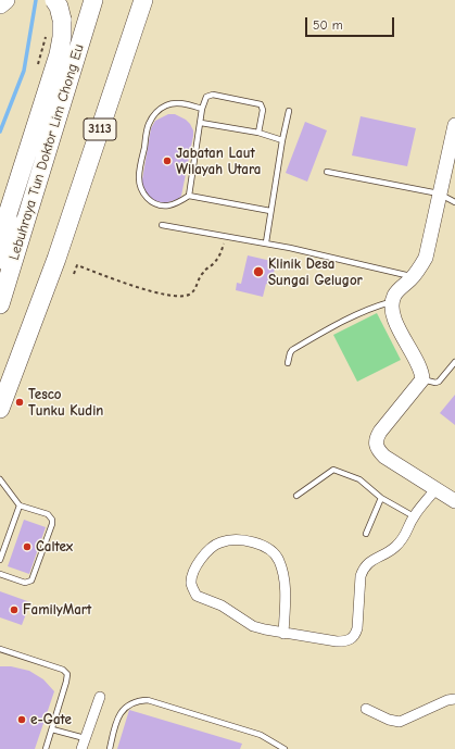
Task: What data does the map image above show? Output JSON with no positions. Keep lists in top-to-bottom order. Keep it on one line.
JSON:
{"streets":{"highway":["3113","Lebuhraya Tun Doktor Lim Chong Eu"]},"places":["Jabatan Laut Wilayah Utara","Klinik Desa Sungai Gelugor","Tesco Tunku Kudin","Caltex","FamilyMart","e-Gate"],"scale_bar":"50 m"}
